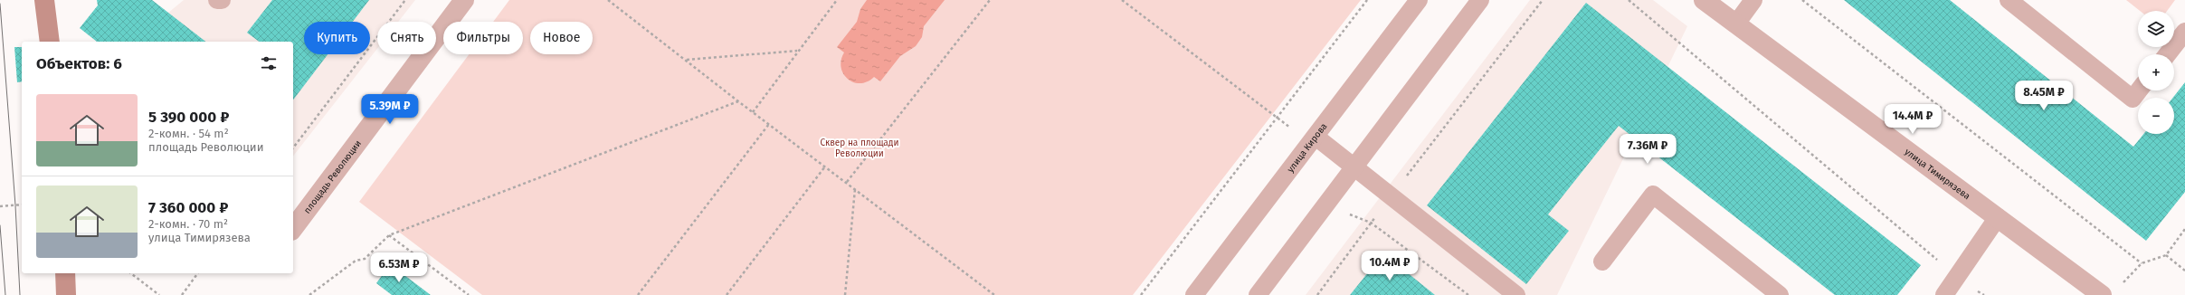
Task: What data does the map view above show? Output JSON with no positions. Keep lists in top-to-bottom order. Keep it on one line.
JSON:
{"streets":{"street":["улица Тимирязева","площадь Революции"],"lane":["улица Кирова"]},"parks":["Сквер на площади Революции"],"page":{"map_buttons":["+","−"],"chip":["Купить","Снять","Фильтры","Новое"],"heading":"Объектов: 6","price":["8.45M ₽","5.39M ₽","14.4M ₽","7.36M ₽","10.4M ₽","6.53M ₽"],"list":[{"name":"5 390 000 ₽","note":"2-комн. · 54 m² · площадь Революции"},{"name":"7 360 000 ₽","note":"2-комн. · 70 m² · улица Тимирязева"}]}}
